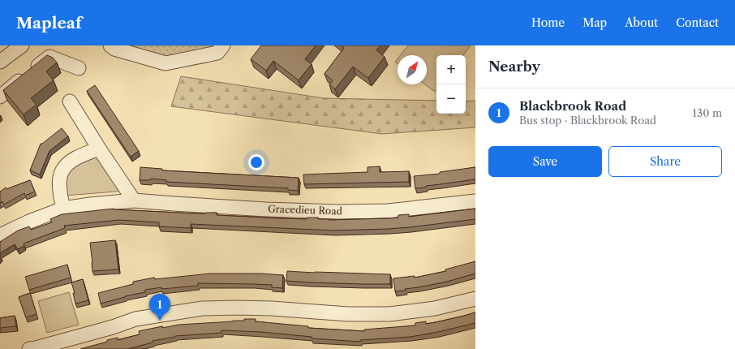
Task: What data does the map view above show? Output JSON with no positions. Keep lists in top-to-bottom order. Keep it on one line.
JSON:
{"streets":{"street":["Gracedieu Road"]},"north":"top right","page":{"header":"Mapleaf","nav":["Home","Map","About","Contact"],"heading":"Nearby","map_buttons":["+","−"],"list":[{"mark":"1","name":"Blackbrook Road","note":"Bus stop · Blackbrook Road","value":"130 m"}],"buttons":["Save","Share"],"pins":"1"}}
